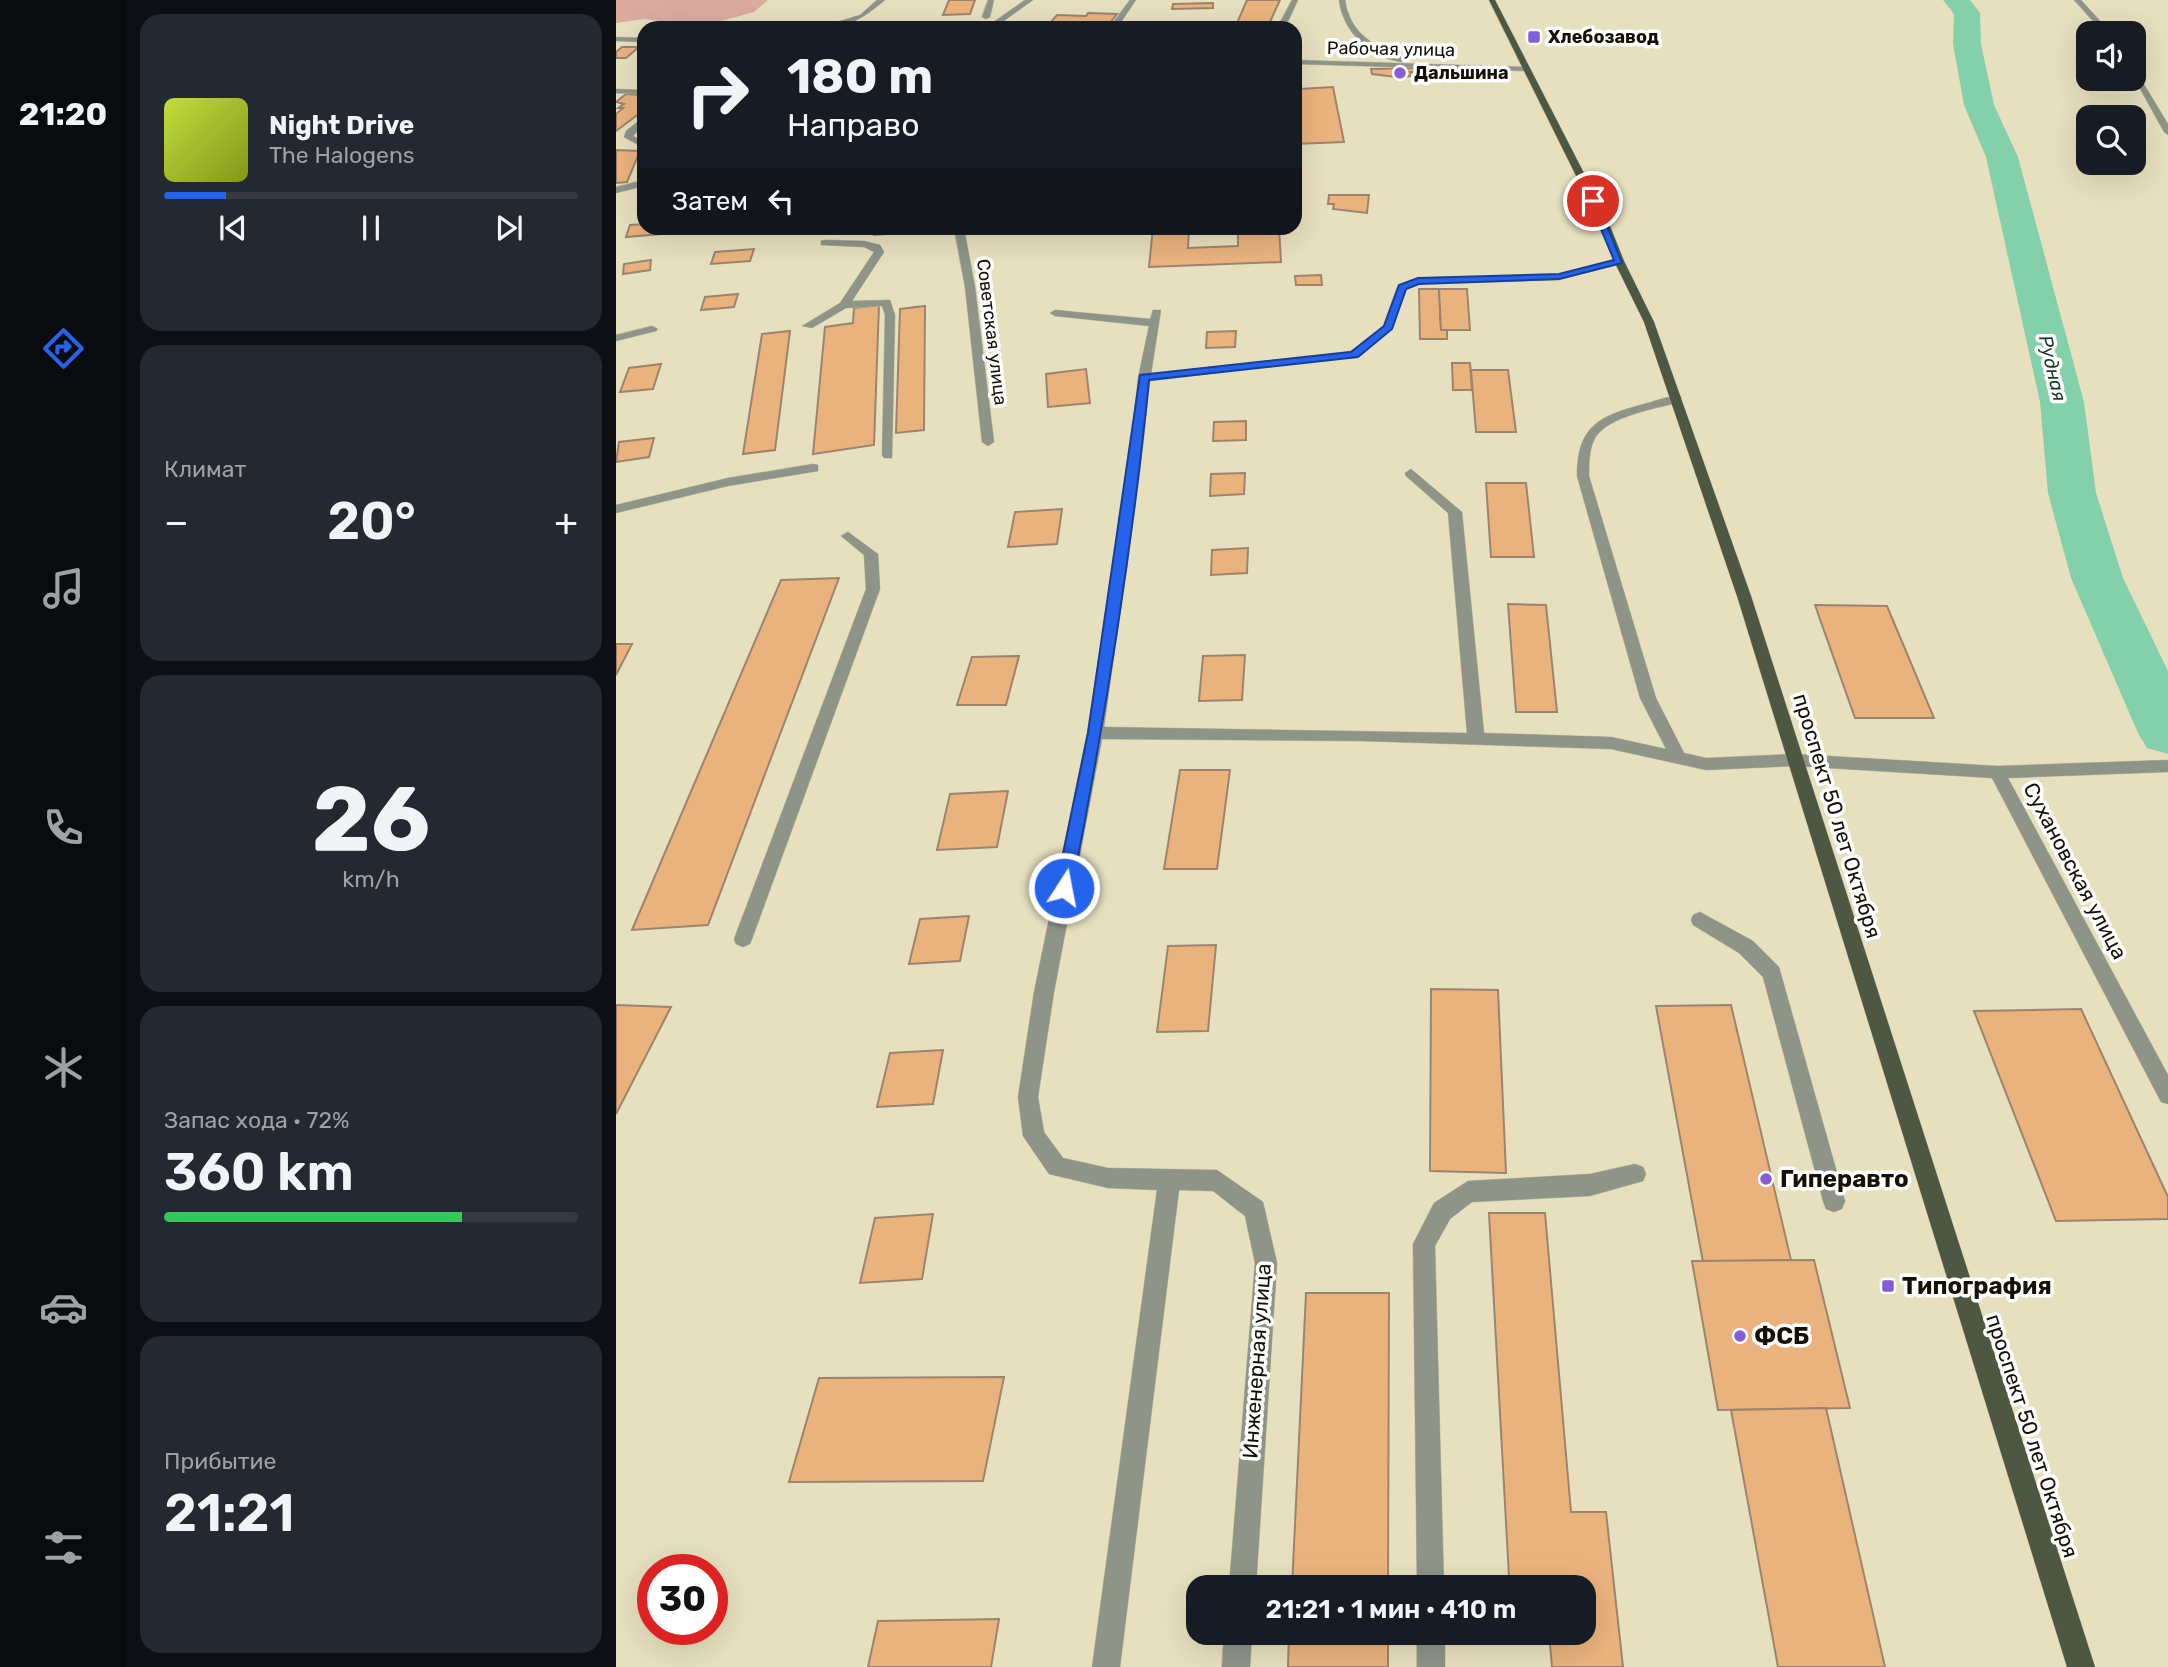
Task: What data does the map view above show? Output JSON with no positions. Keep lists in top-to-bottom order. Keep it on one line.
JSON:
{"streets":{"main road":["проспект 50 лет Октября"],"street":["Рабочая улица","Советская улица","Сухановская улица","Инженерная улица"]},"crossings":[["Рабочая улица","проспект 50 лет Октября"],["проспект 50 лет Октября","Сухановская улица"],["Сухановская улица","Инженерная улица"]],"water":["Рудная"],"places":{"transit":["Хлебозавод","Типография"],"other":["Дальшина","Гиперавто","ФСБ"]},"page":{"tabs":"21:20","turn":["180 m","Направо"],"song":["Night Drive","The Halogens"],"then":"Затем","tile":["Климат",["26","km/h"],["Запас хода · 72%","360 km"],["Прибытие","21:21"]],"heat":["−","20°","+"],"limit":"30","trip":"21:21 · 1 мин · 410 m"}}
